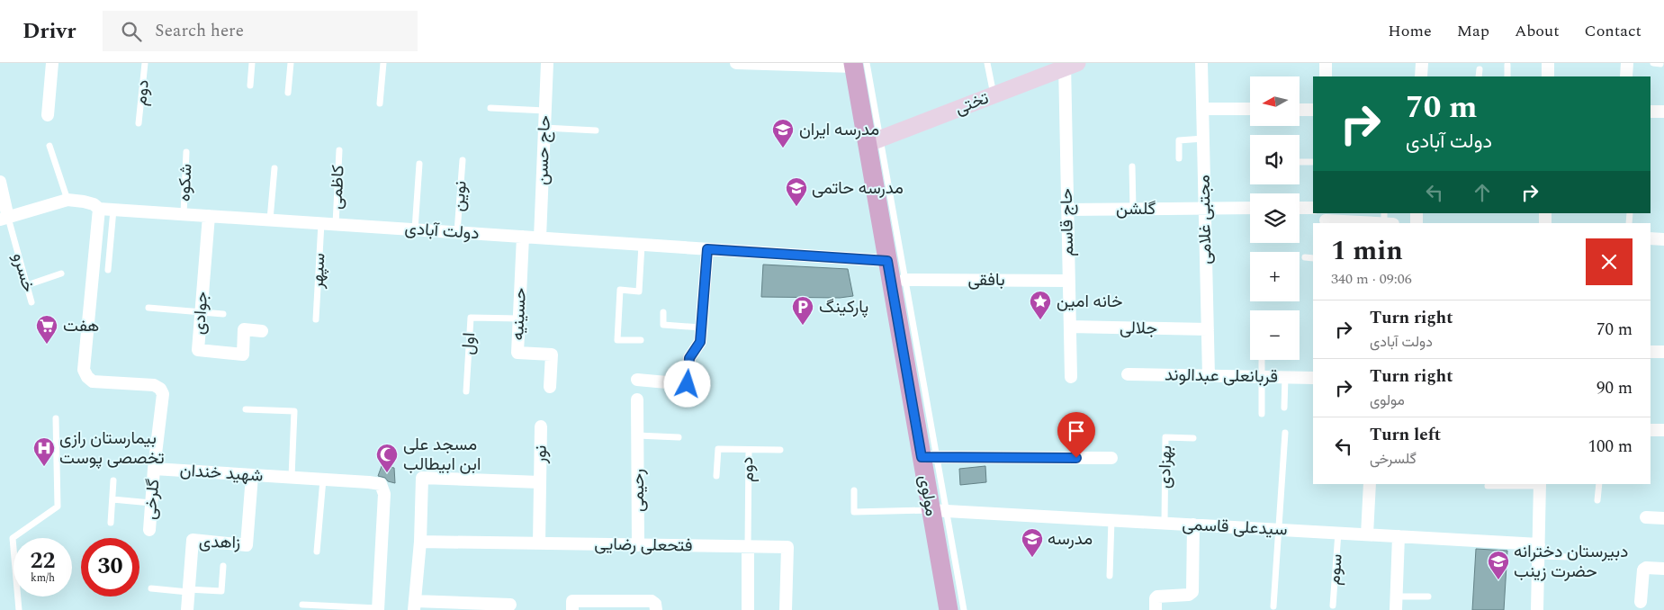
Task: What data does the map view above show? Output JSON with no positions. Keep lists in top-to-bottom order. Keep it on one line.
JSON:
{"streets":{"main road":["تختی","مولوی"],"street":["حاج حسن","گلشن","مجتبی غلامی","حاج قاسم","دولت آبادی","بافقی","جوادی","حسینیه","جلالی","قربانعلی عبدالوند","نور","شهید خندان","رحیمی","گلرخی","سیدعلی قاسمی","زاهدی","فتحعلی رضایی"],"lane":["دوم","شکوه","کاظمی","نوین","سپهر","خسرو","اول","بهزادی","سوم"]},"crossings":[["دوم","فتحعلی رضایی"],["تختی","حاج قاسم"],["تختی","مولوی"],["حاج حسن","دولت آبادی"],["شکوه","دولت آبادی"],["کاظمی","دولت آبادی"],["نوین","دولت آبادی"],["گلشن","مجتبی غلامی"],["گلشن","حاج قاسم"],["مجتبی غلامی","جلالی"],["مجتبی غلامی","قربانعلی عبدالوند"],["حاج قاسم","بافقی"],["حاج قاسم","جلالی"],["دولت آبادی","سپهر"],["دولت آبادی","خسرو"],["دولت آبادی","جوادی"],["دولت آبادی","حسینیه"],["دولت آبادی","شهید خندان"],["دولت آبادی","مولوی"],["حسینیه","اول"],["بهزادی","سیدعلی قاسمی"],["شهید خندان","گلرخی"],["شهید خندان","زاهدی"],["رحیمی","فتحعلی رضایی"],["مولوی","سیدعلی قاسمی"],["سیدعلی قاسمی","سوم"]],"places":{"school or university":["مدرسه ایران","مدرسه حاتمی","مدرسه","دبیرستان دخترانه حضرت زینب"],"place":["خانه امین"],"parking":["پارکینگ"],"supermarket":["هفت"],"hospital":["بیمارستان رازی تخصصی پوست"],"mosque":["مسجد علی ابن ابیطالب"]},"north":"left","page":{"header":"Drivr","search":"Search here","nav":["Home","Map","About","Contact"],"map_buttons":["+","−"],"turn":["70 m","دولت آبادی"],"heading":["1 min","340 m · 09:06"],"list":[{"name":"Turn right","note":"دولت آبادی","value":"70 m"},{"name":"Turn right","note":"مولوی","value":"90 m"},{"name":"Turn left","note":"گلسرخی","value":"100 m"}],"speed":"22 km/h","limit":"30"}}
